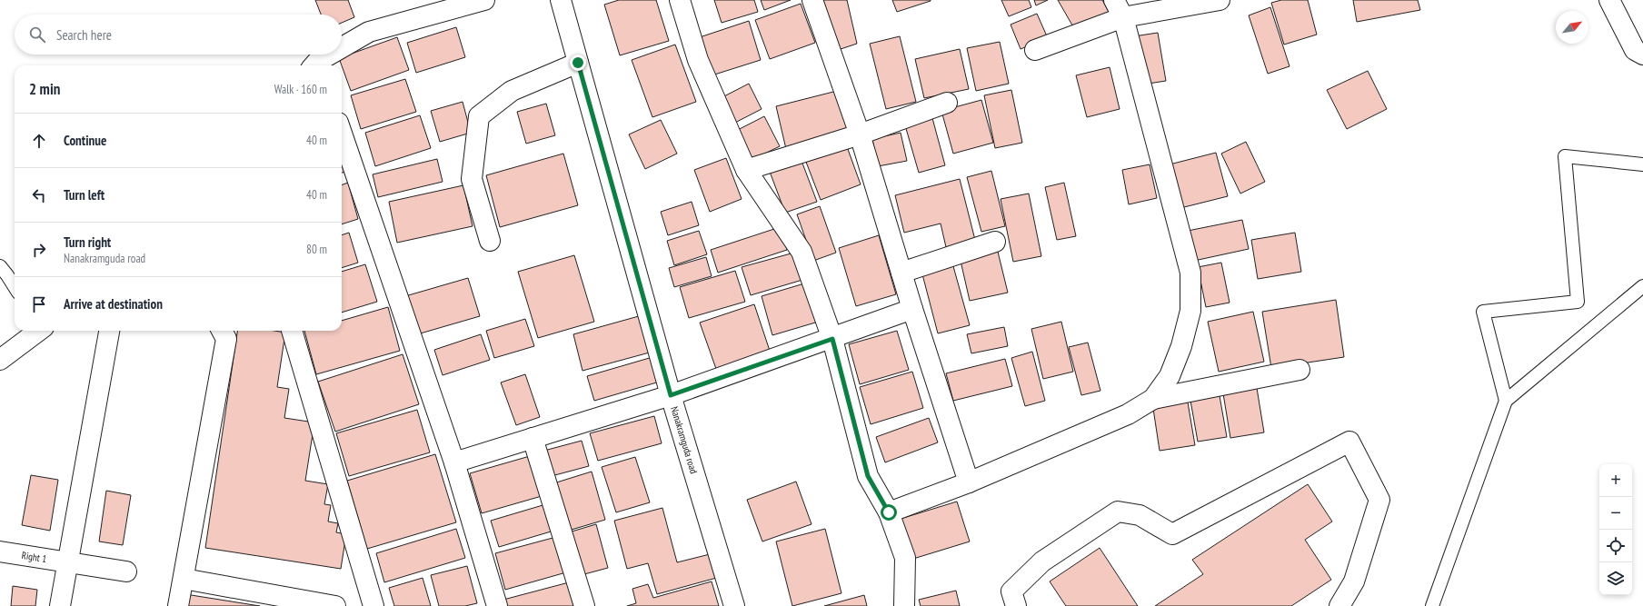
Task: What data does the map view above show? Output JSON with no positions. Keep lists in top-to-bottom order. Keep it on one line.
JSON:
{"streets":{"street":["Nanakramguda road","Right 1"]},"north":"top right","page":{"search":"Search here","heading":["2 min","Walk · 160 m"],"list":[["Continue","40 m"],["Turn left","40 m"],["Turn right","Nanakramguda road","80 m"],"Arrive at destination"],"map_buttons":["+","−"]}}
